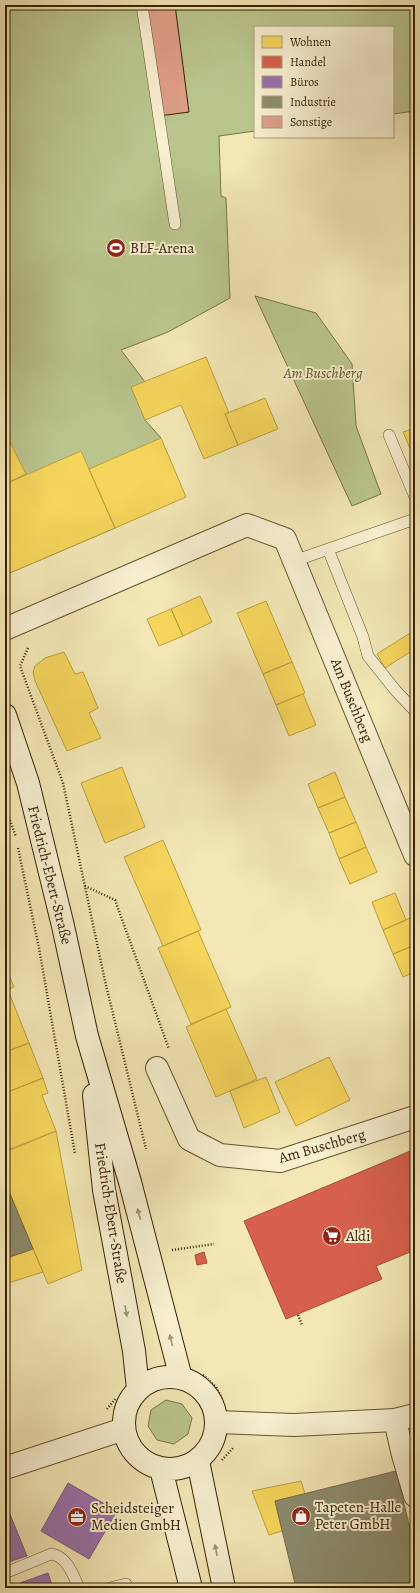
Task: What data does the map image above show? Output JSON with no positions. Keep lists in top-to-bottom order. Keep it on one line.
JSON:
{"streets":{"main road":["Am Buschberg","Friedrich-Ebert-Straße"]},"parks":["Am Buschberg"],"places":{"sports":["BLF-Arena"],"supermarket":["Aldi"],"shop":["Tapeten-Halle Peter GmbH"],"office":["Scheidsteiger Medien GmbH"]},"legend":["Wohnen","Handel","Büros","Industrie","Sonstige"]}
